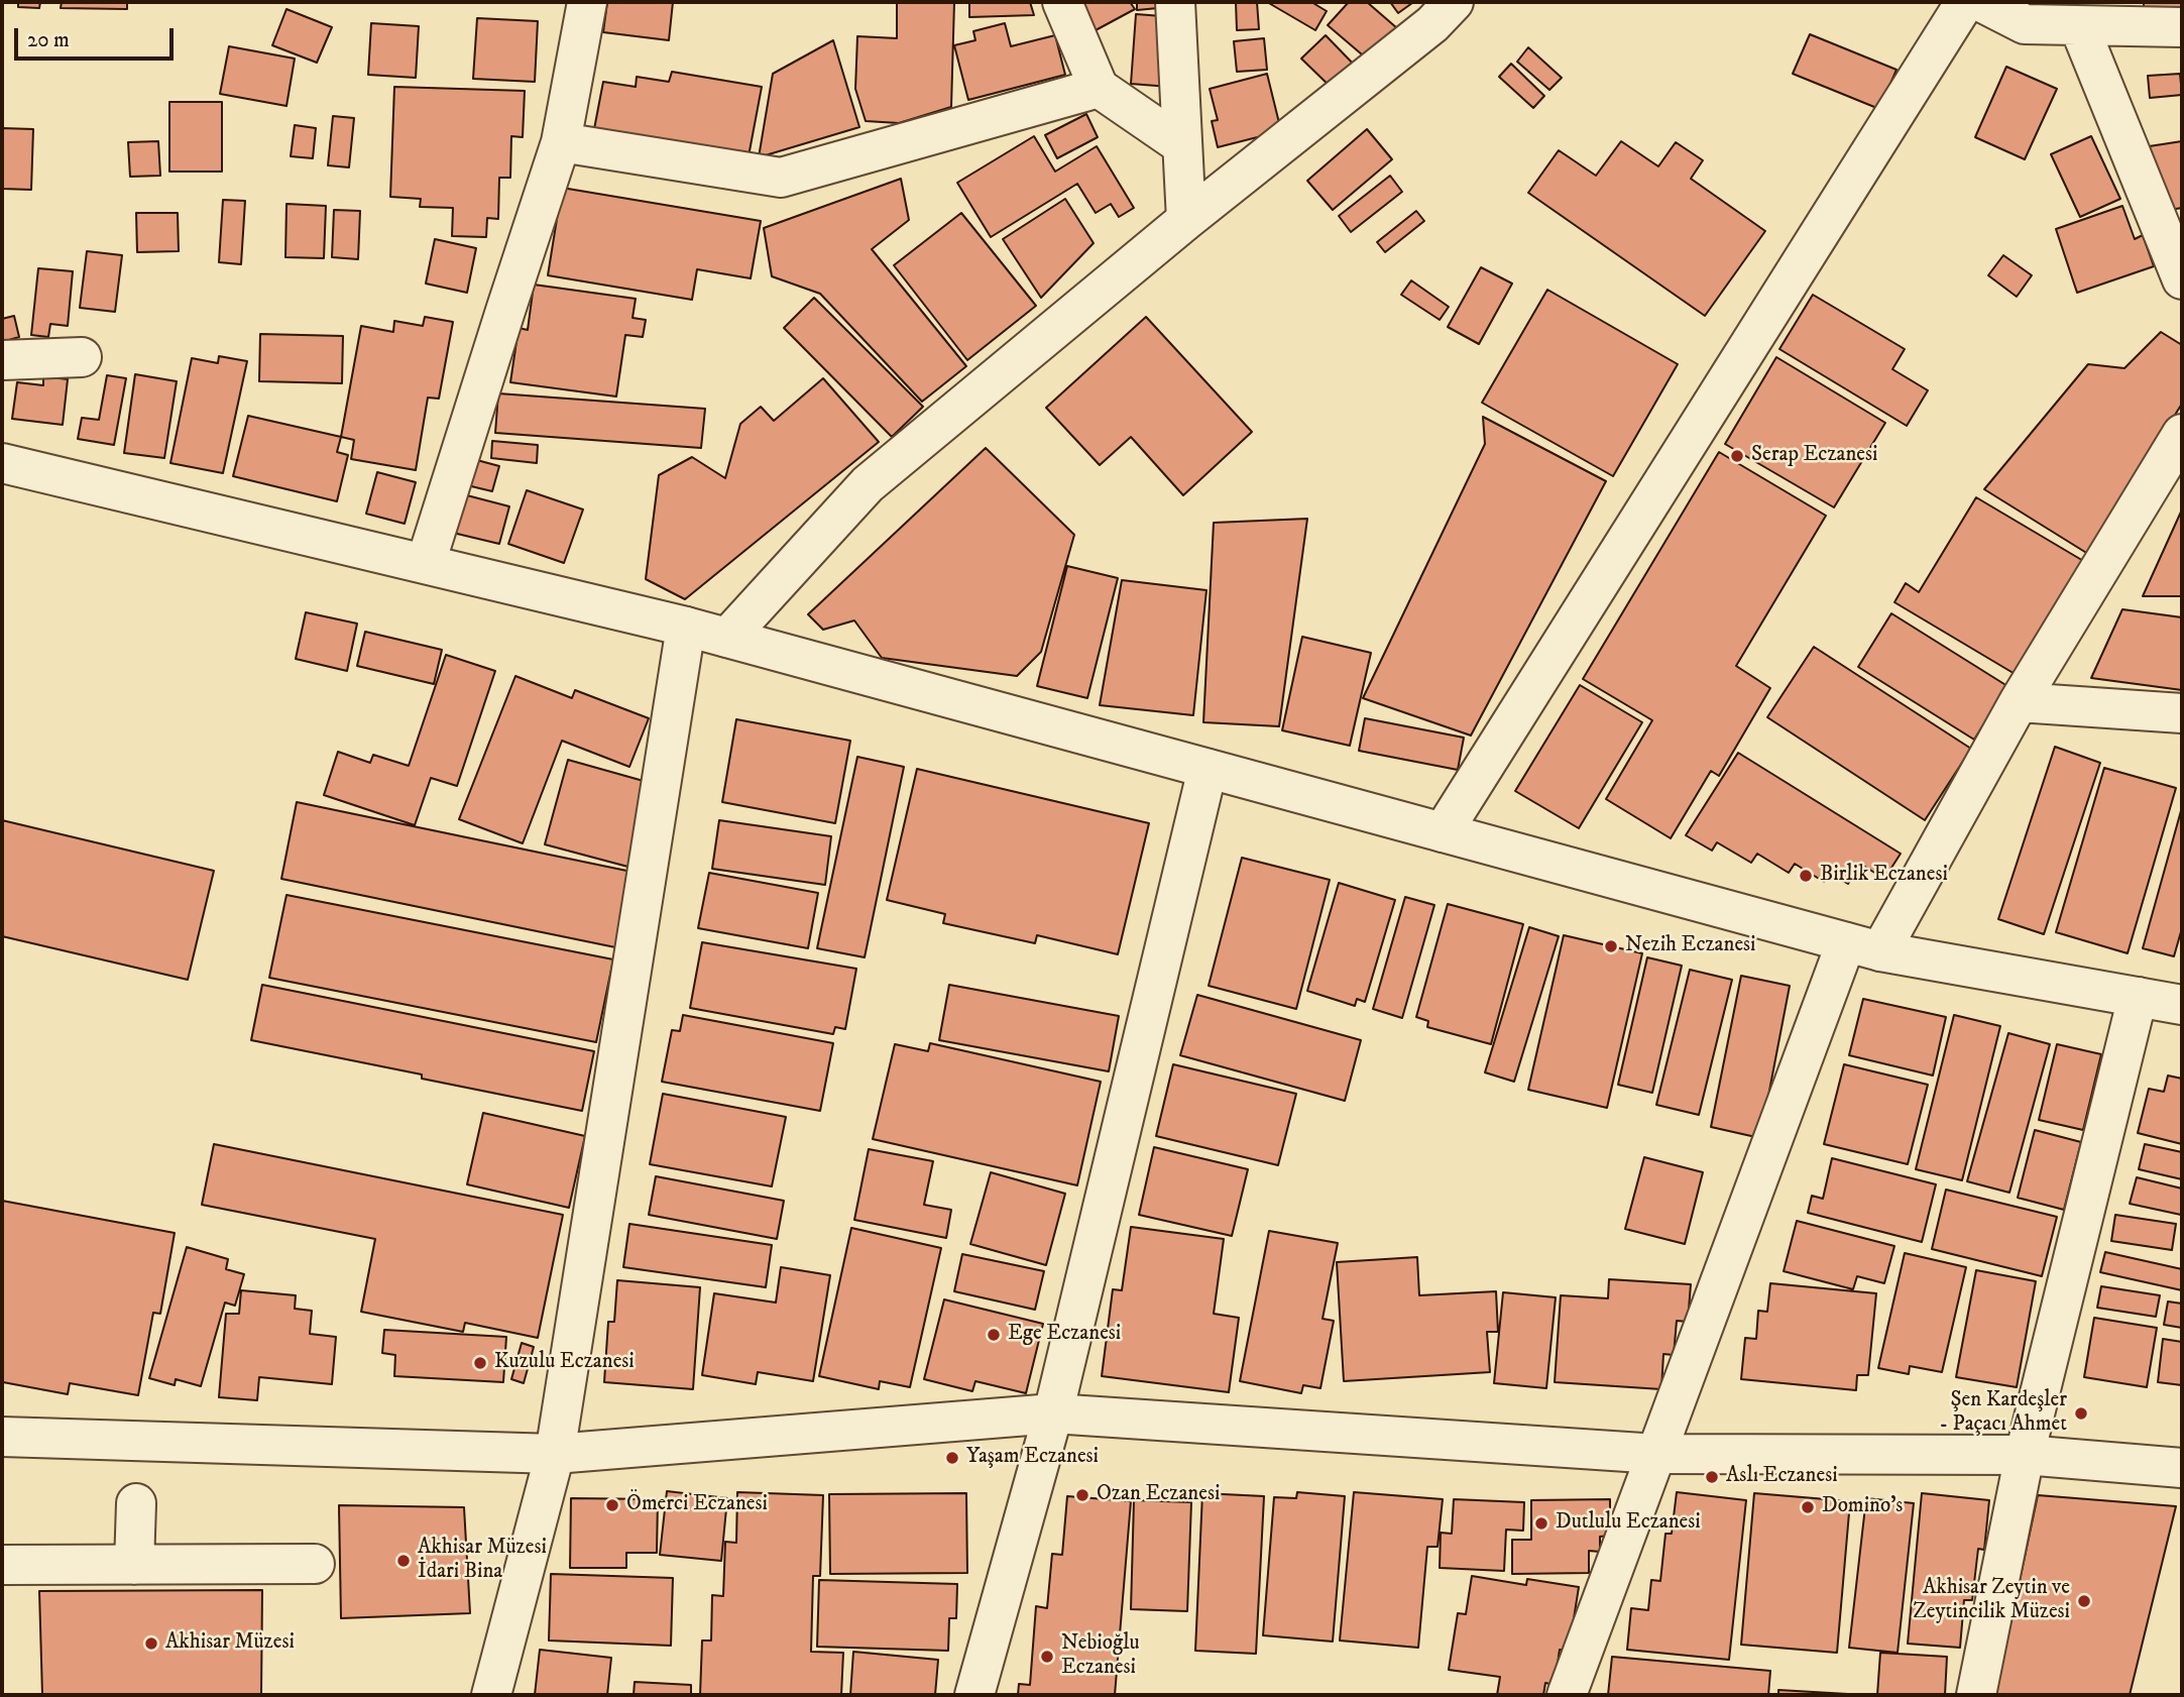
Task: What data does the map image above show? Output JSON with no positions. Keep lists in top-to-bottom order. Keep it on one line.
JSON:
{"places":["Serap Eczanesi","Birlik Eczanesi","Nezih Eczanesi","Ege Eczanesi","Kuzulu Eczanesi","Şen Kardeşler - Paçacı Ahmet","Yaşam Eczanesi","Aslı Eczanesi","Ozan Eczanesi","Ömerci Eczanesi","Domino's","Dutlulu Eczanesi","Akhisar Müzesi İdari Bina","Akhisar Zeytin ve Zeytincilik Müzesi","Akhisar Müzesi","Nebioğlu Eczanesi"],"scale_bar":"20 m"}
